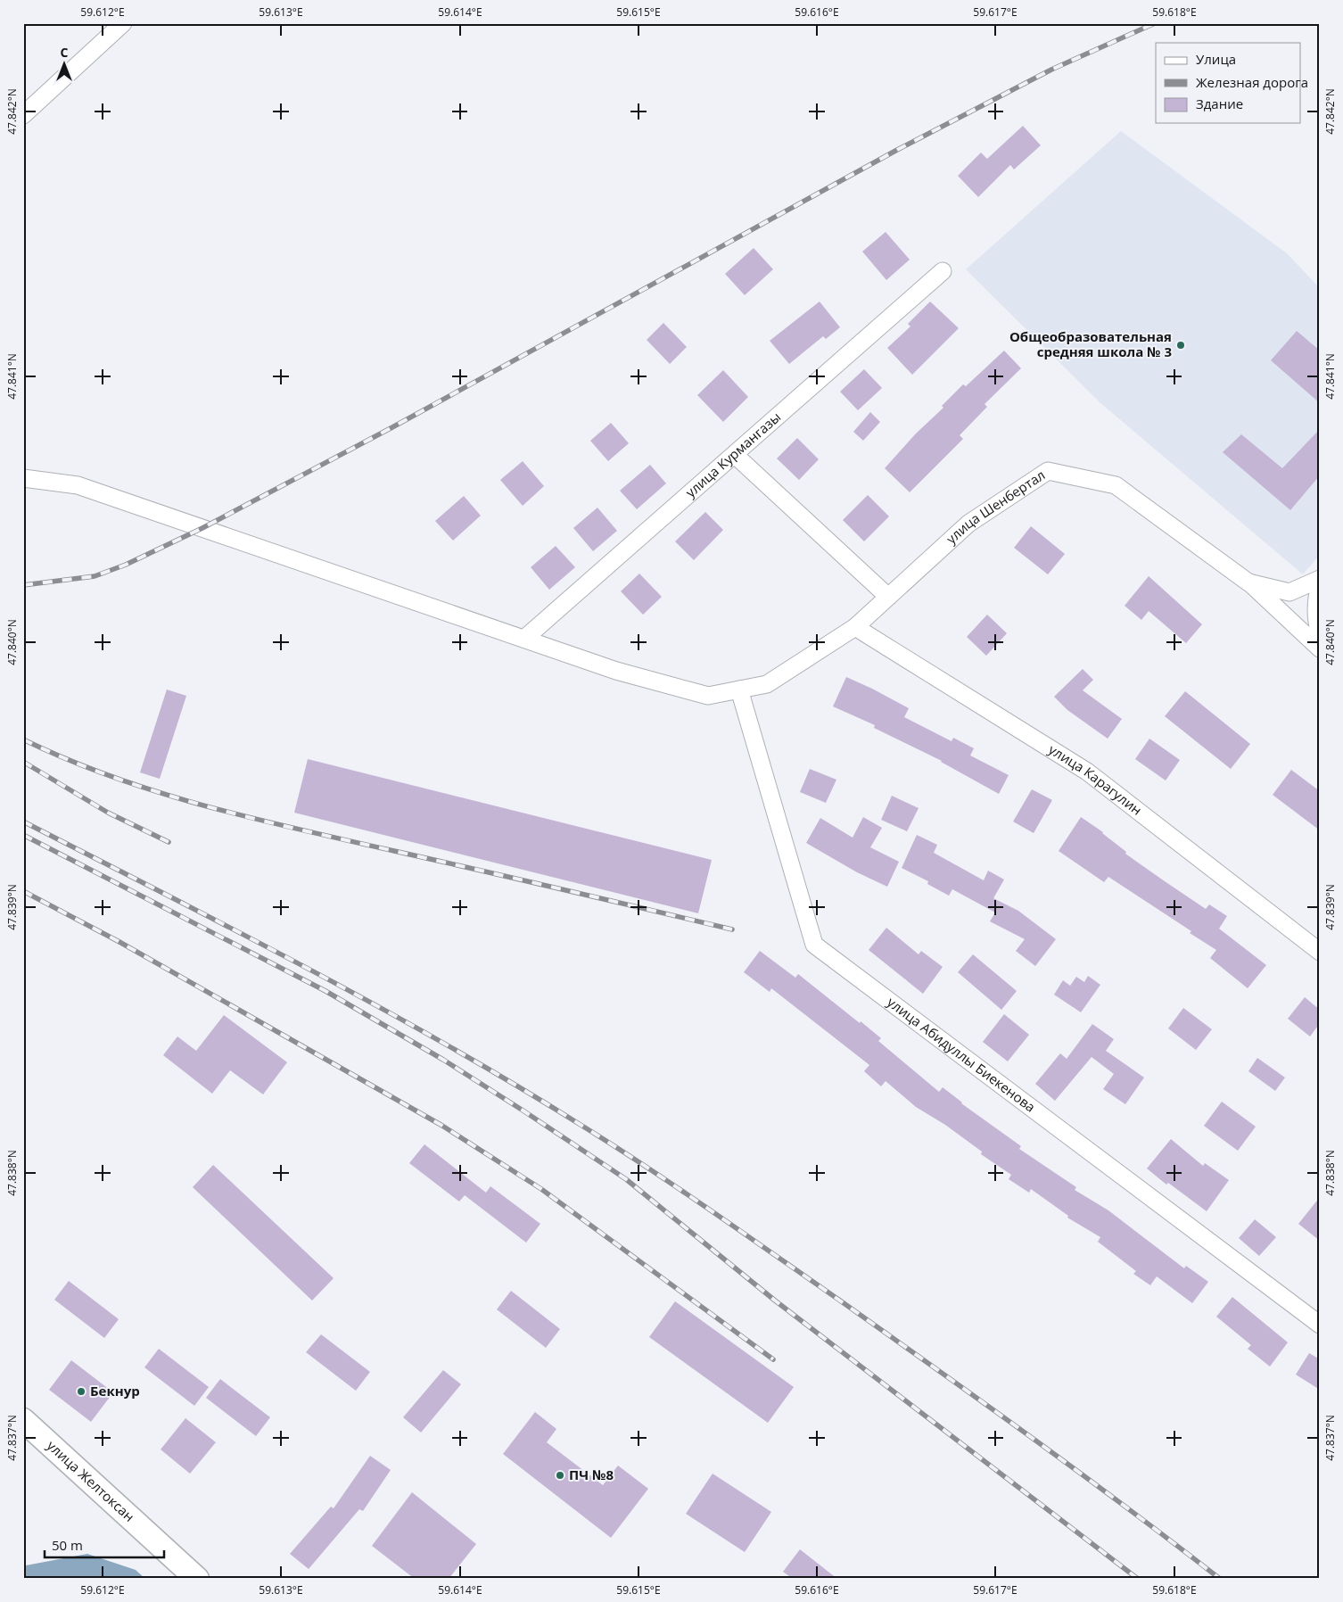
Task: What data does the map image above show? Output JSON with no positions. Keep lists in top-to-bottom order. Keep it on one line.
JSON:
{"streets":{"main road":["улица Желтоксан"],"street":["улица Курмангазы","улица Шенбертал","улица Карагулин","улица Абидуллы Биекенова"]},"crossings":[["улица Курмангазы","улица Шенбертал"],["улица Шенбертал","улица Карагулин"],["улица Шенбертал","улица Абидуллы Биекенова"]],"places":["Общеобразовательная средняя школа № 3","Бекнур","ПЧ №8"],"legend":["Улица","Железная дорога","Здание"],"scale_bar":"50 m","north":"top","coordinates":["59.612°E","59.613°E","59.614°E","59.615°E","59.616°E","59.617°E","59.618°E","47.842°N","47.841°N","47.840°N","47.839°N","47.838°N","47.837°N"]}
